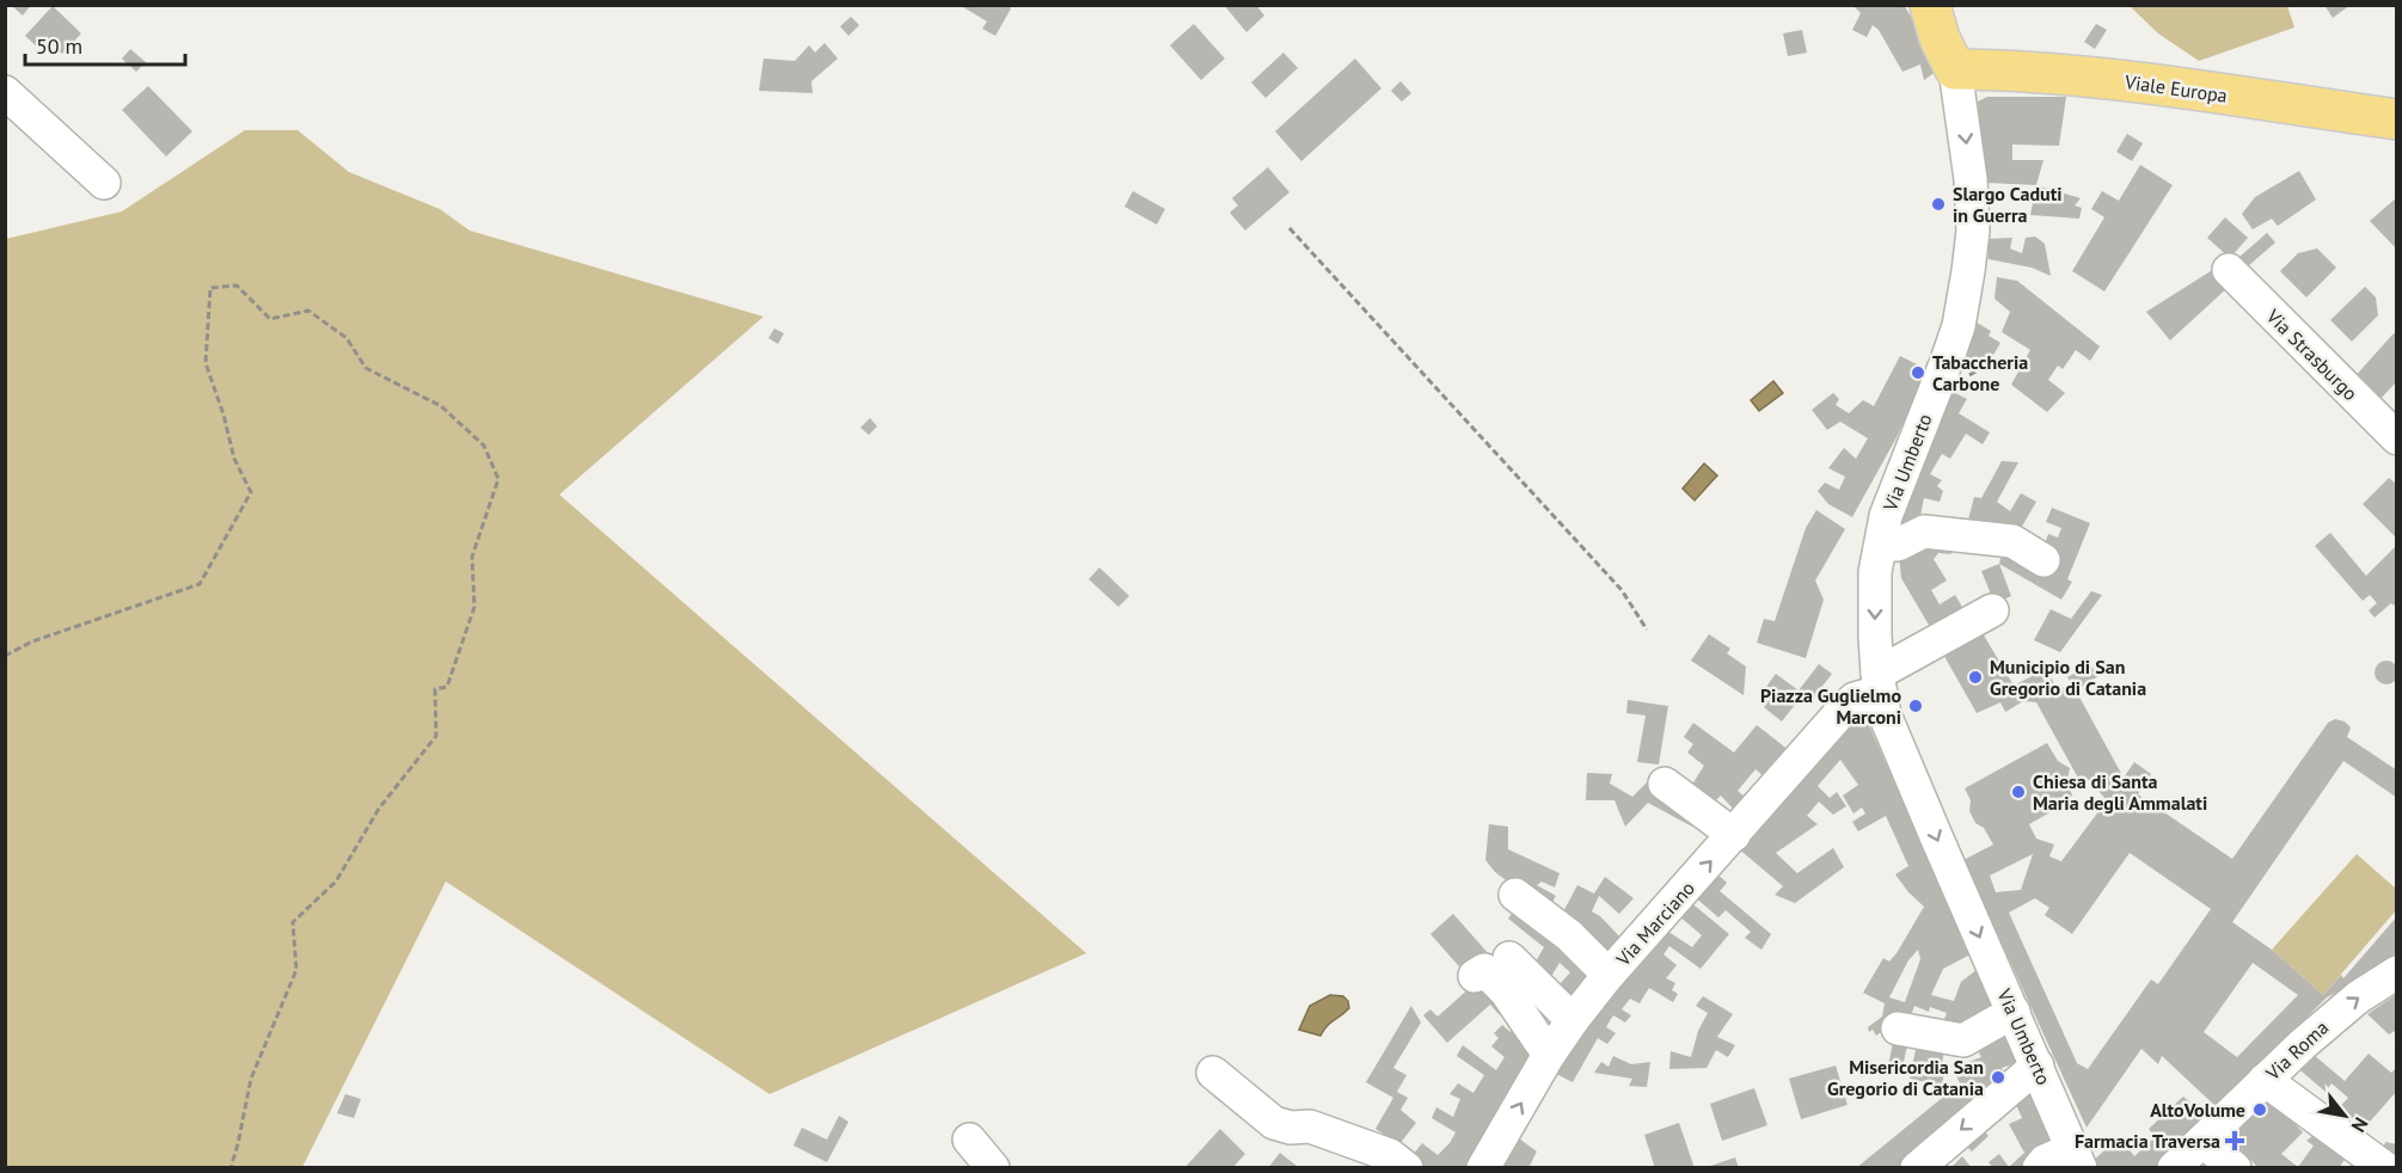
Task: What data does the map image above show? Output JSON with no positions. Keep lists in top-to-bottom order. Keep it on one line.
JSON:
{"streets":{"main road":["Viale Europa","Via Umberto"],"street":["Via Strasburgo","Via Marciano","Via Roma"]},"crossings":[["Viale Europa","Via Umberto"],["Via Umberto","Via Marciano"]],"one_way":["Via Umberto","Via Marciano","Via Roma"],"places":{"other":["Slargo Caduti in Guerra","Tabaccheria Carbone","Municipio di San Gregorio di Catania","Piazza Guglielmo Marconi","Chiesa di Santa Maria degli Ammalati","Misericordia San Gregorio di Catania","AltoVolume"],"health":["Farmacia Traversa"]},"scale_bar":"50 m","north":"bottom right"}
